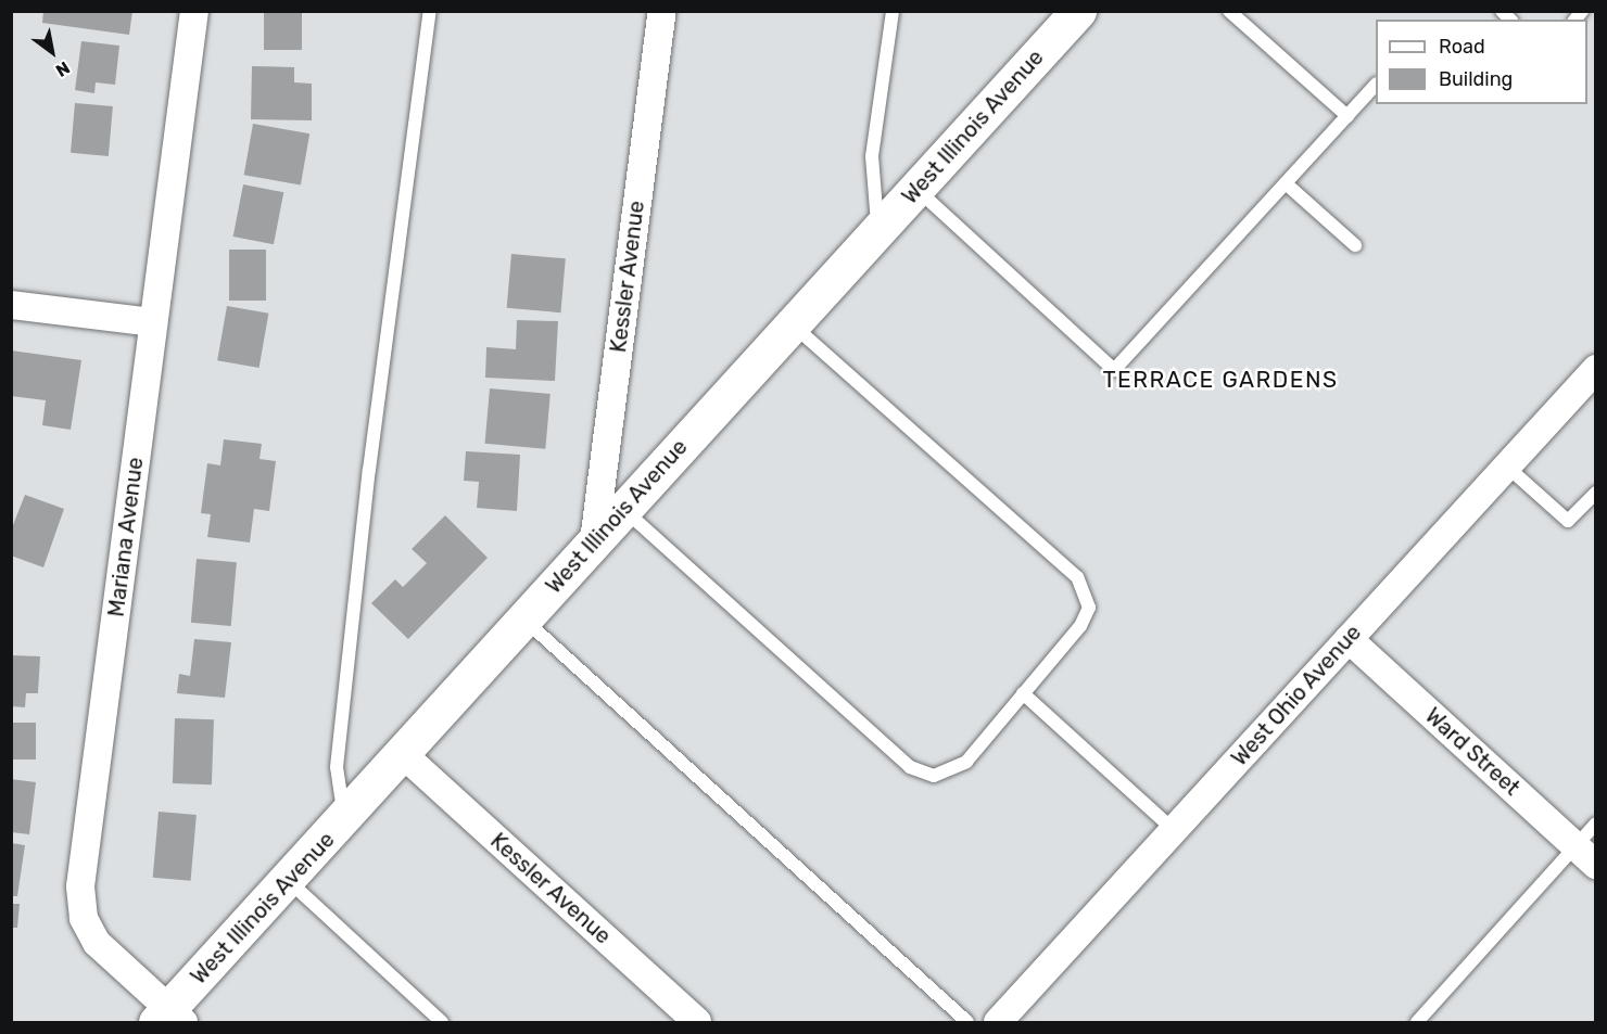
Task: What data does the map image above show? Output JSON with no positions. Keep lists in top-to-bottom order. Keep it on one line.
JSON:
{"streets":{"main road":["West Illinois Avenue"],"street":["Kessler Avenue","Mariana Avenue","West Ohio Avenue","Ward Street"]},"crossings":[["West Illinois Avenue","Kessler Avenue"],["West Illinois Avenue","Mariana Avenue"],["West Ohio Avenue","Ward Street"]],"districts":["TERRACE GARDENS"],"legend":["Road","Building"],"north":"bottom right"}
